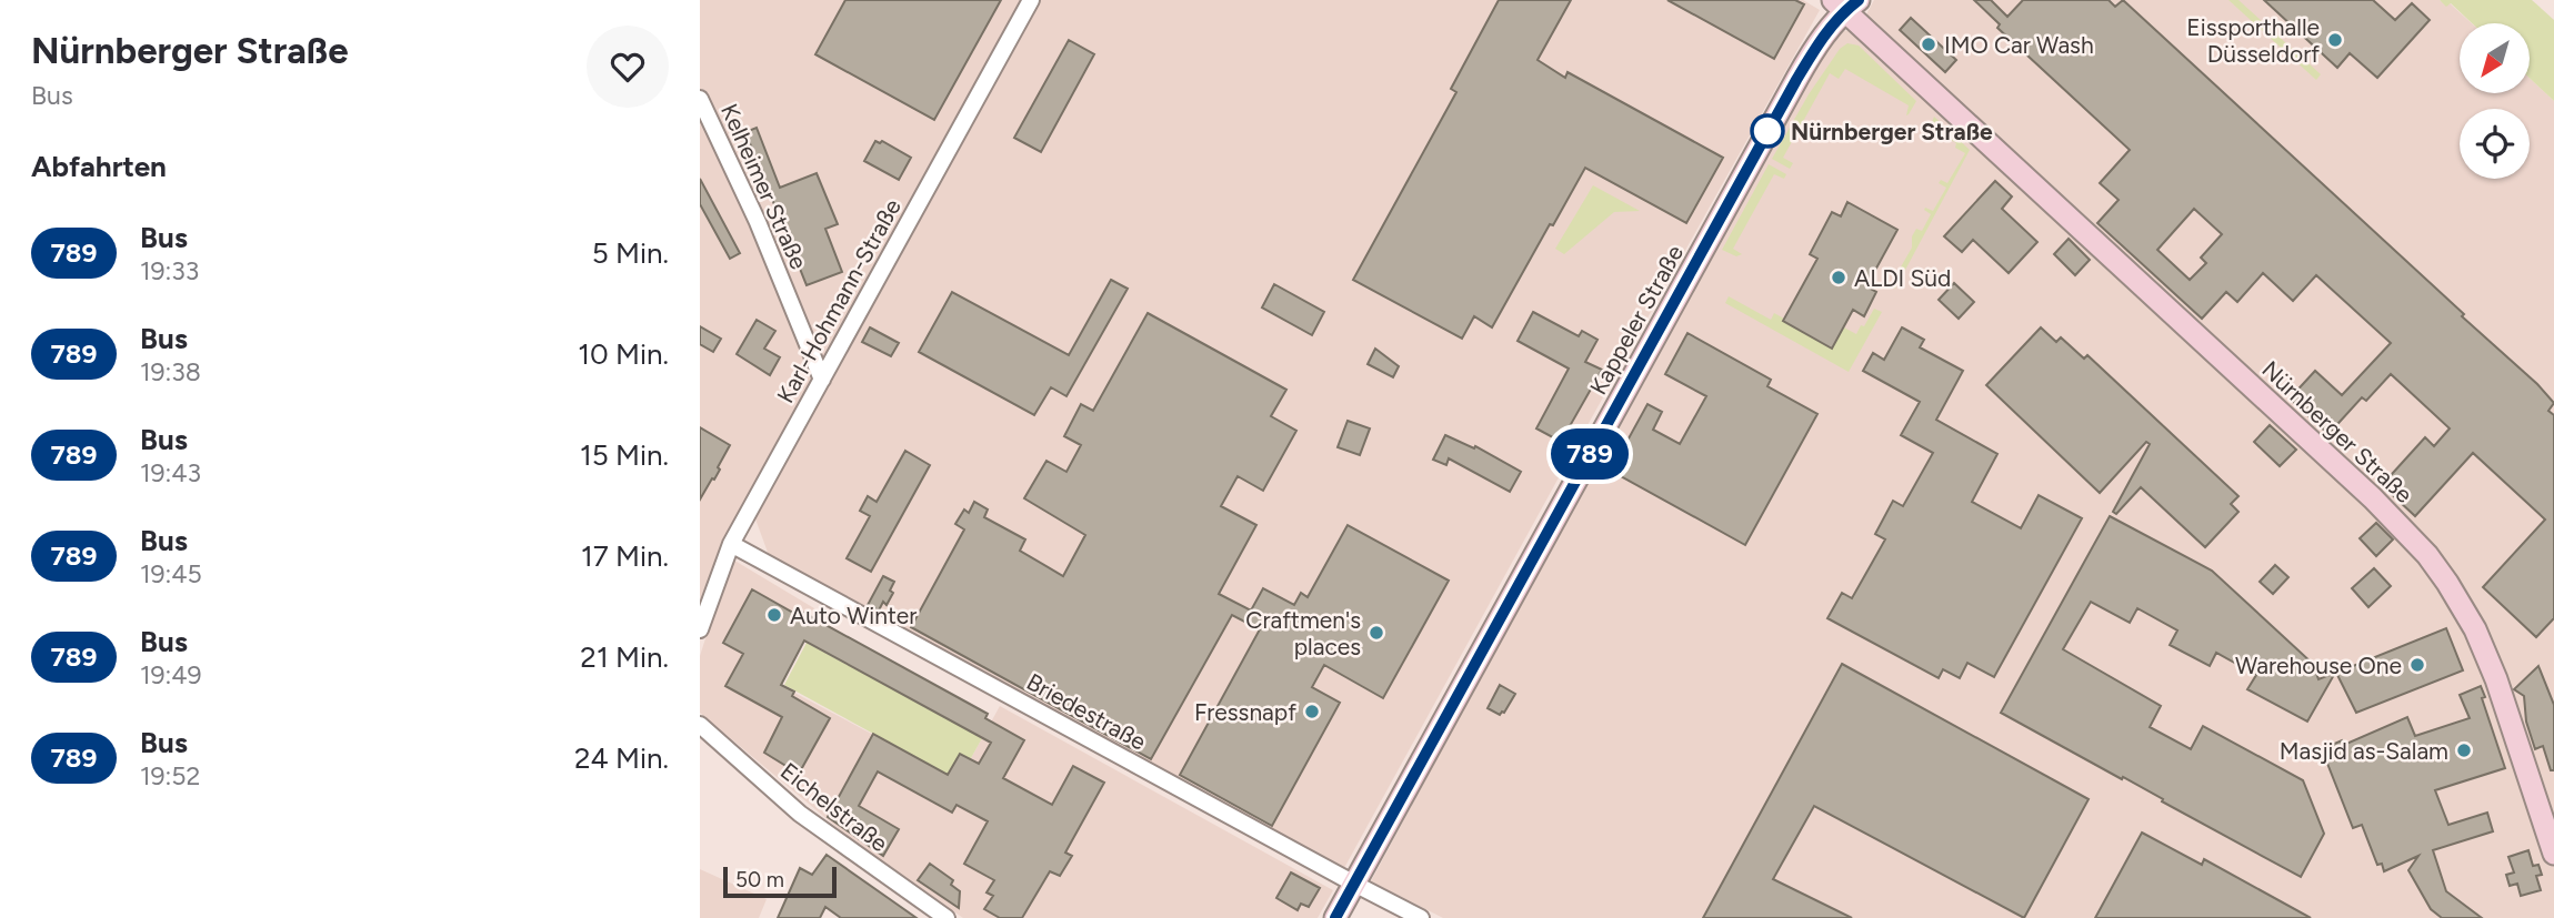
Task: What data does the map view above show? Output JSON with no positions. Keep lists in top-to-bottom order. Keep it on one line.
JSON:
{"streets":{"street":["Kelheimer Straße","Karl-Hohmann-Straße","Kappeler Straße","Nürnberger Straße","Briedestraße","Eichelstraße"]},"crossings":[["Kelheimer Straße","Karl-Hohmann-Straße"],["Karl-Hohmann-Straße","Briedestraße"],["Kappeler Straße","Nürnberger Straße"],["Kappeler Straße","Briedestraße"]],"places":["Eissporthalle Düsseldorf","IMO Car Wash","Nürnberger Straße","ALDI Süd","Auto Winter","Craftmen's places","Warehouse One","Fressnapf","Masjid as-Salam"],"lines":["bus line 789"],"scale_bar":"50 m","north":"bottom left","page":{"heading":[["Nürnberger Straße","Bus"],"Abfahrten"],"on_map":"789","list":[{"mark":"789","name":"Bus","note":"19:33","value":"5 Min."},{"mark":"789","name":"Bus","note":"19:38","value":"10 Min."},{"mark":"789","name":"Bus","note":"19:43","value":"15 Min."},{"mark":"789","name":"Bus","note":"19:45","value":"17 Min."},{"mark":"789","name":"Bus","note":"19:49","value":"21 Min."},{"mark":"789","name":"Bus","note":"19:52","value":"24 Min."}],"scale":"50 m"}}
